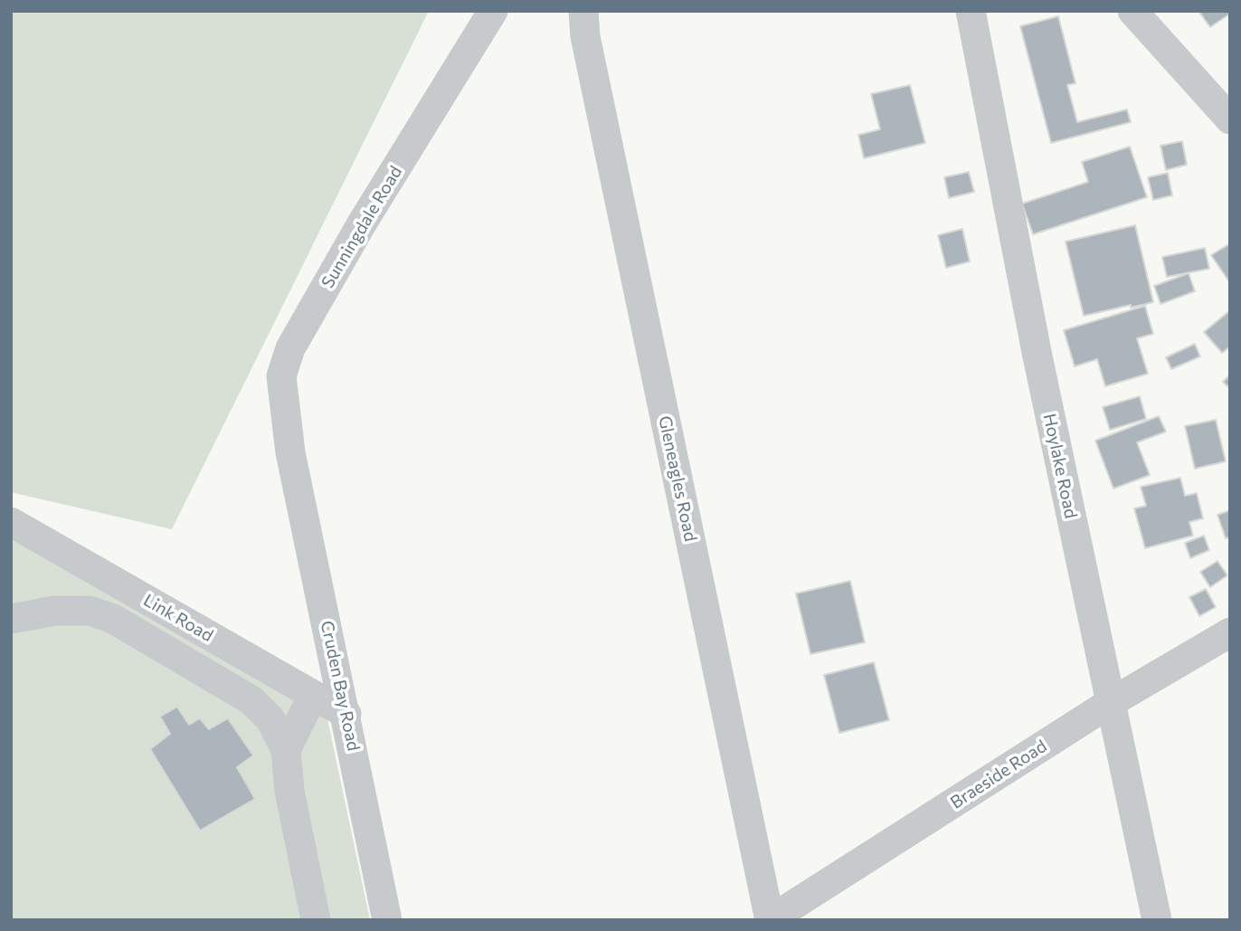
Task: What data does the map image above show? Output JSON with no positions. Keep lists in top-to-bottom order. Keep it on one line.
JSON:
{"streets":{"street":["Sunningdale Road","Hoylake Road","Gleneagles Road","Link Road","Cruden Bay Road","Braeside Road"]},"crossings":[["Sunningdale Road","Cruden Bay Road"],["Hoylake Road","Braeside Road"],["Gleneagles Road","Braeside Road"],["Link Road","Cruden Bay Road"]]}
